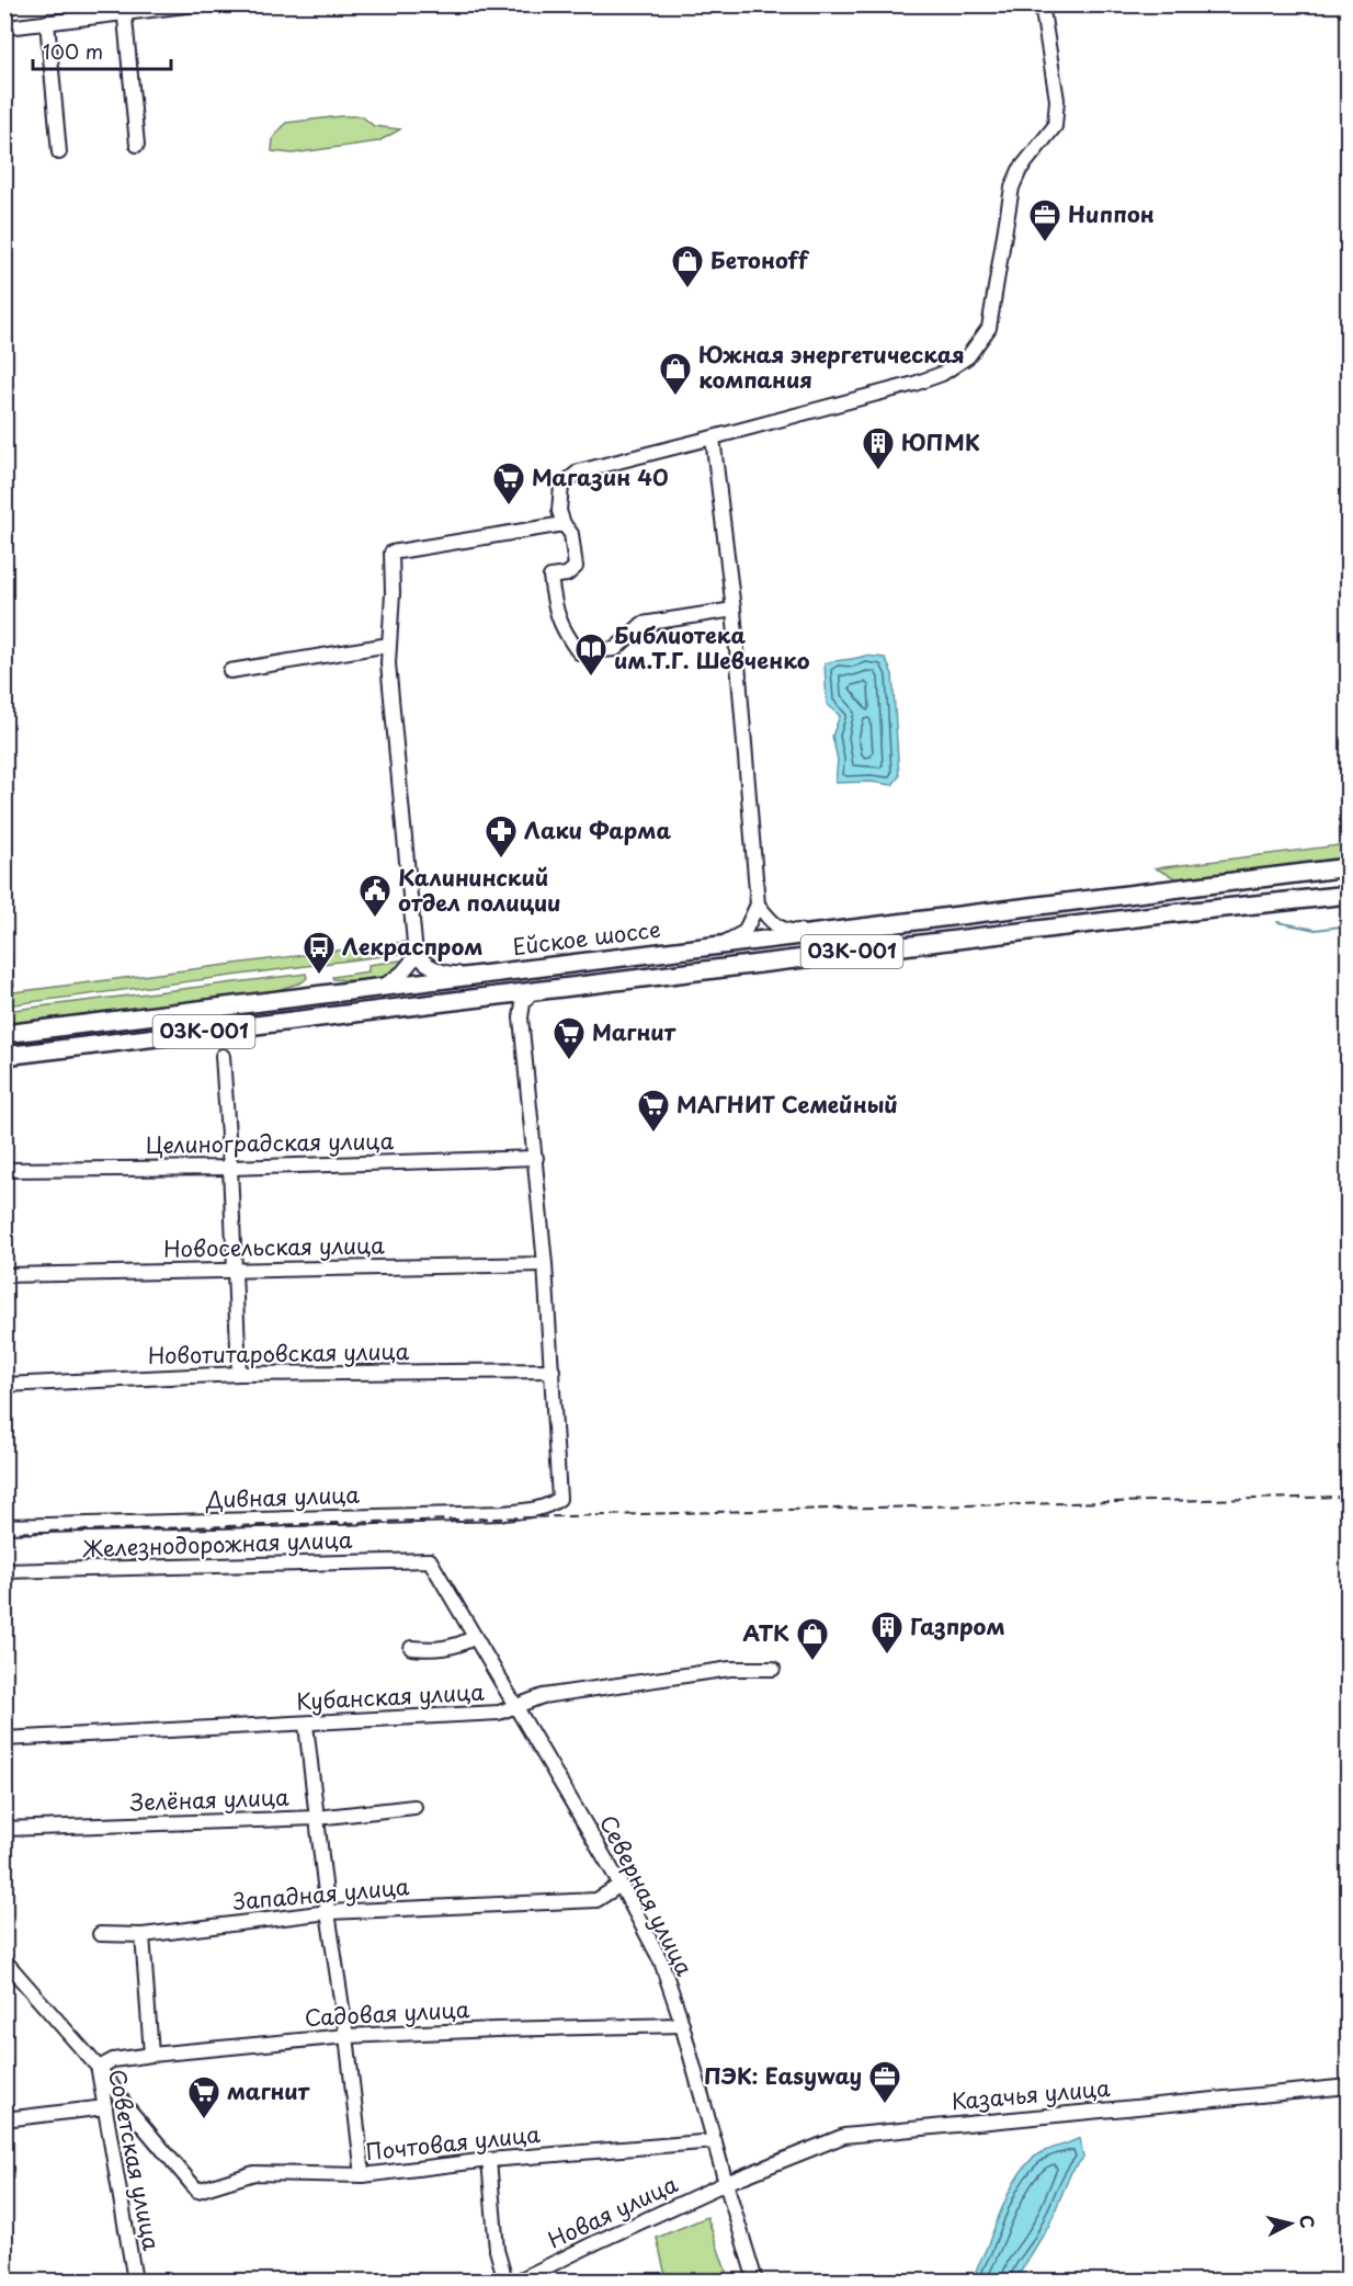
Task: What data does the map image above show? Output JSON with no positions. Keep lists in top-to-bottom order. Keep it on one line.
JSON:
{"streets":{"main road":["Ейское шоссе","03К-001"],"street":["Целиноградская улица","Новосельская улица","Новотитаровская улица","Дивная улица","Железнодорожная улица","Кубанская улица","Зелёная улица","Западная улица","Северная улица","Садовая улица","Казачья улица","Почтовая улица","Советская улица","Новая улица"]},"crossings":[["Новотитаровская улица","Дивная улица"],["Железнодорожная улица","Северная улица"],["Кубанская улица","Северная улица"],["Западная улица","Северная улица"],["Северная улица","Садовая улица"],["Северная улица","Казачья улица"],["Северная улица","Почтовая улица"],["Северная улица","Новая улица"],["Садовая улица","Почтовая улица"],["Садовая улица","Советская улица"],["Казачья улица","Новая улица"],["Почтовая улица","Советская улица"]],"places":{"office":["Ниппон","ПЭК: Easyway"],"shop":["Бетонoff","Южная энергетическая компания","АТК"],"building":["ЮПМК","Газпром"],"supermarket":["Магазин 40","Магнит","МАГНИТ Семейный","магнит"],"library":["Библиотека им.Т.Г. Шевченко"],"pharmacy":["Лаки Фарма"],"public building":["Калининский отдел полиции"],"bus stop":["Лекраспром"]},"scale_bar":"100 m","north":"right"}
